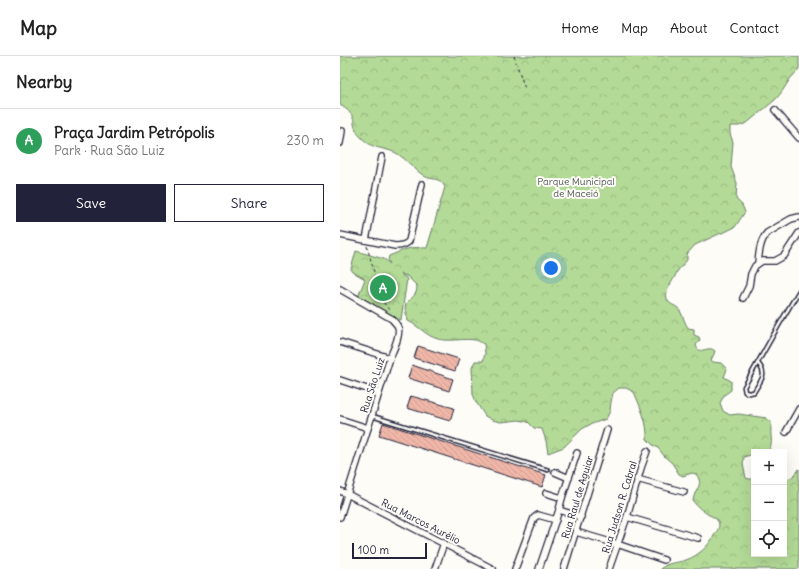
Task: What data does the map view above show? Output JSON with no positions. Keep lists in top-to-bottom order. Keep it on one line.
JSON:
{"streets":{"street":["Rua São Luiz","Rua Raul de Aguiar","Rua Judson R. Cabral","Rua Marcos Aurélio"]},"crossings":[["Rua São Luiz","Rua Marcos Aurélio"]],"parks":["Parque Municipal de Maceió"],"scale_bar":"100 m","page":{"header":"Map","nav":["Home","Map","About","Contact"],"heading":"Nearby","list":[{"mark":"A","name":"Praça Jardim Petrópolis","note":"Park · Rua São Luiz","value":"230 m"}],"buttons":["Save","Share"],"pins":"A","map_buttons":["+","−"],"scale":"100 m"}}
